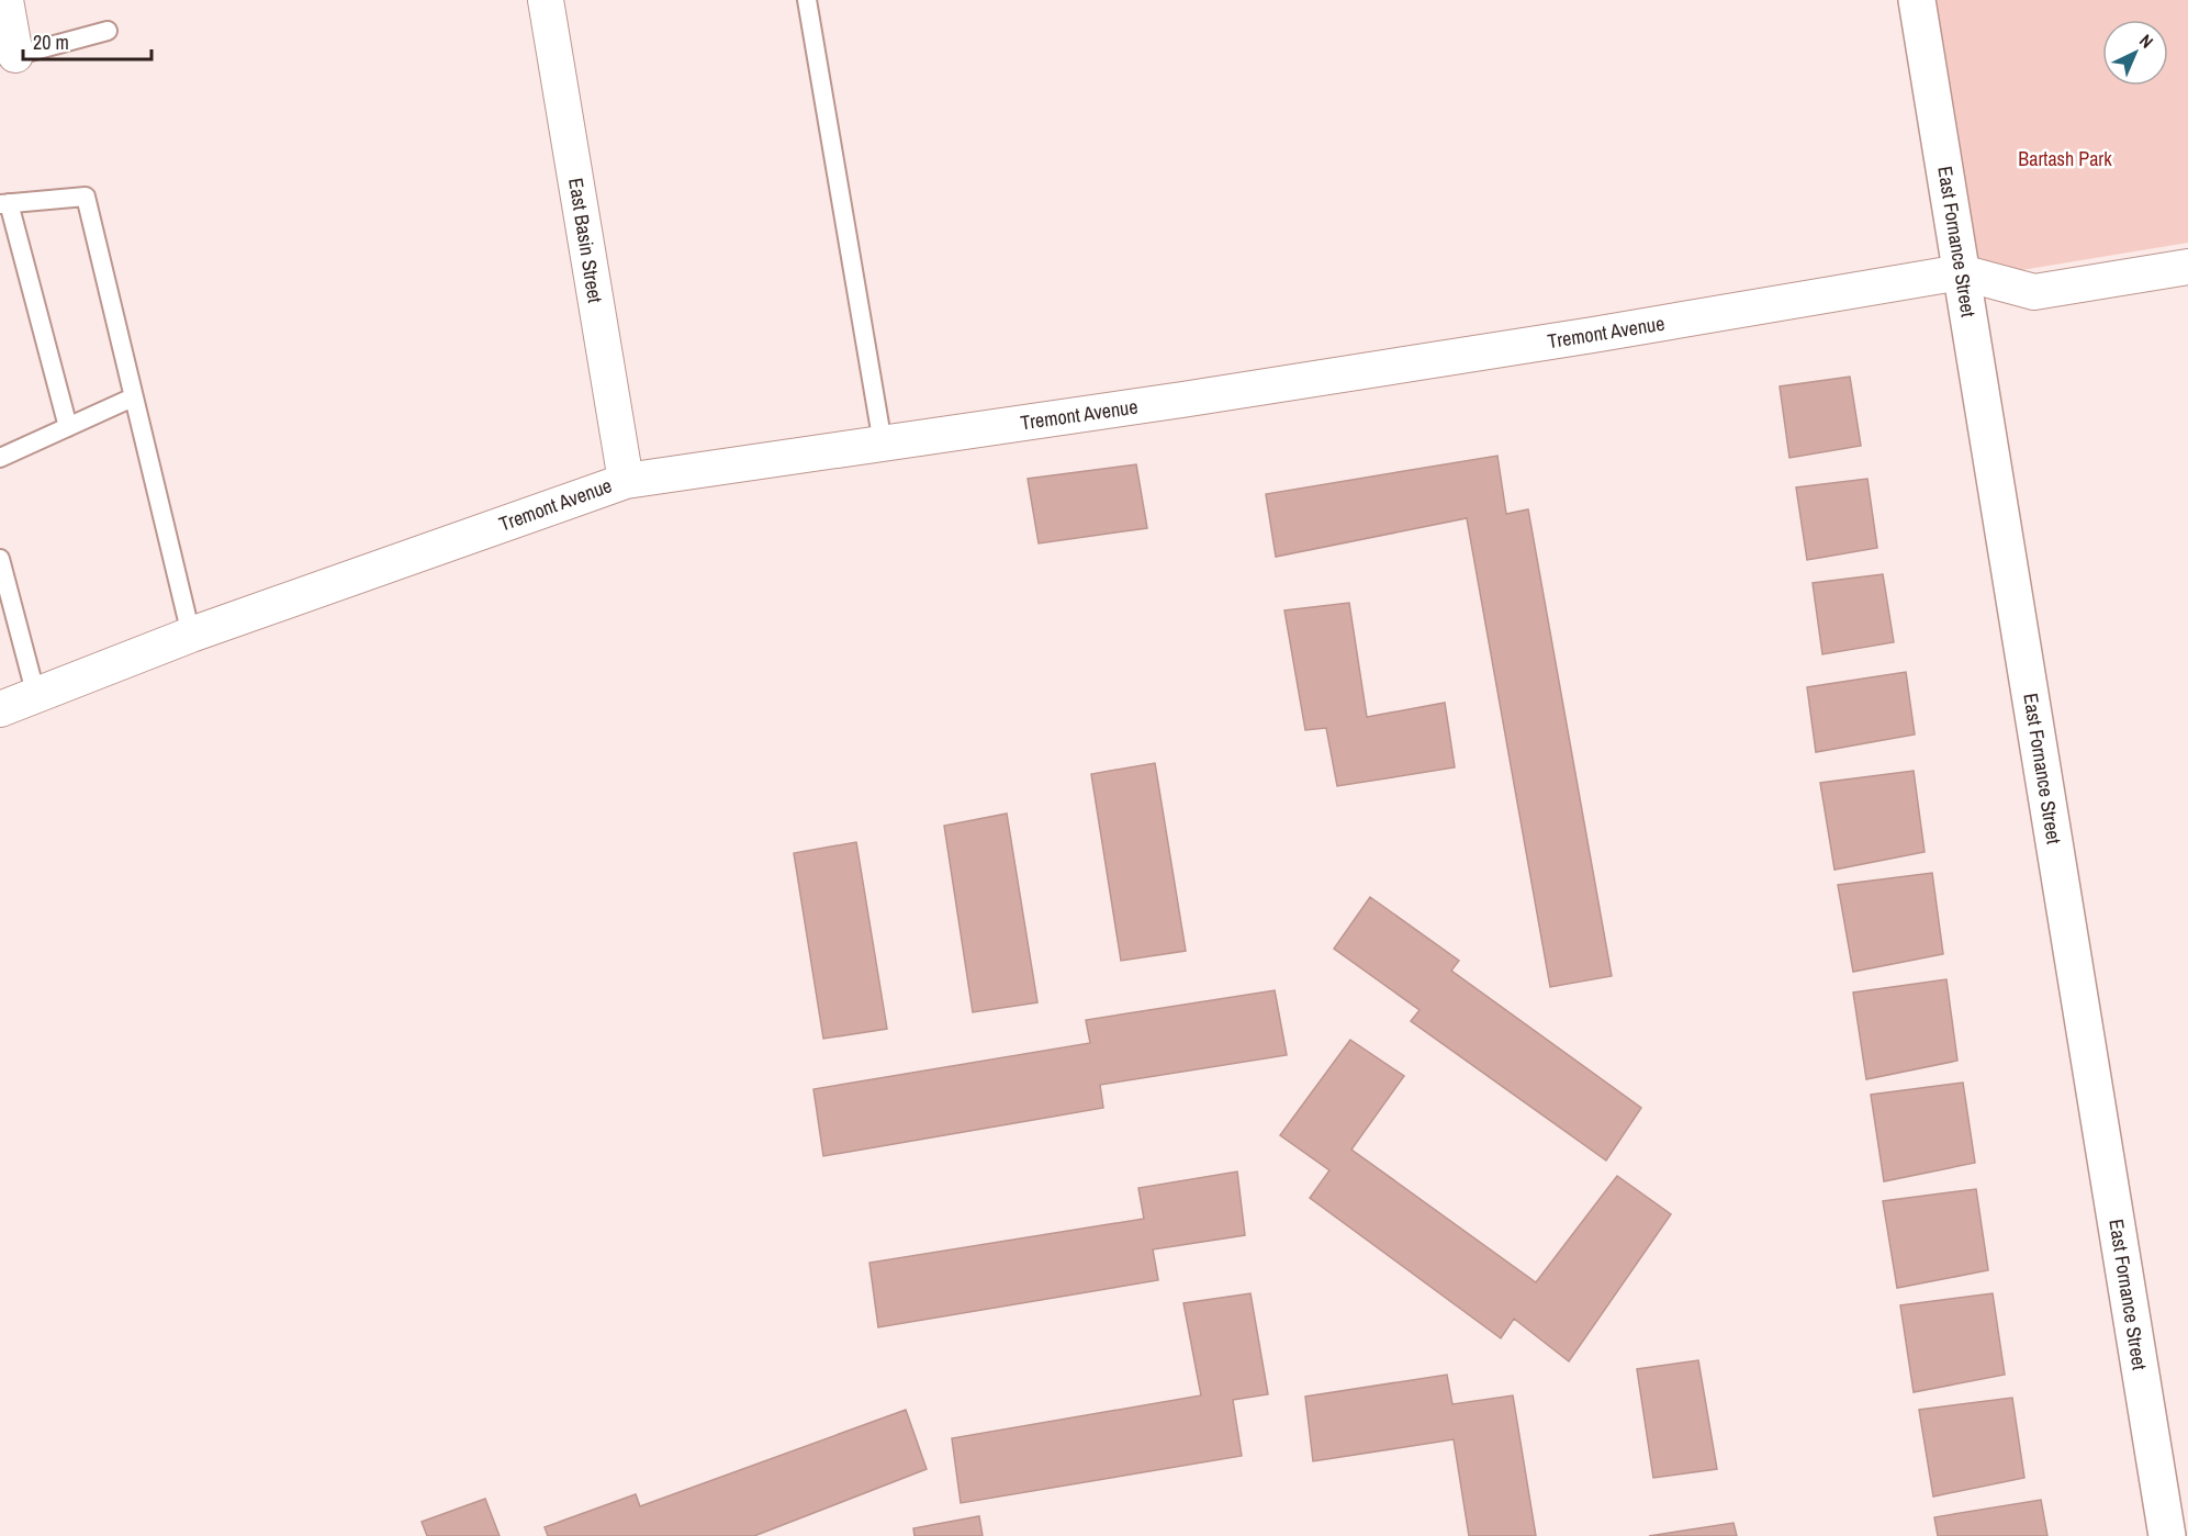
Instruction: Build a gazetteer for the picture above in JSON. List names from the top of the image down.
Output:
{
  "streets": {
    "street": ["East Basin Street", "East Fornance Street", "Tremont Avenue"]
  },
  "crossings": [
    ["East Basin Street", "Tremont Avenue"],
    ["East Fornance Street", "Tremont Avenue"]
  ],
  "parks": ["Bartash Park"],
  "scale_bar": "20 m",
  "north": "top right"
}
